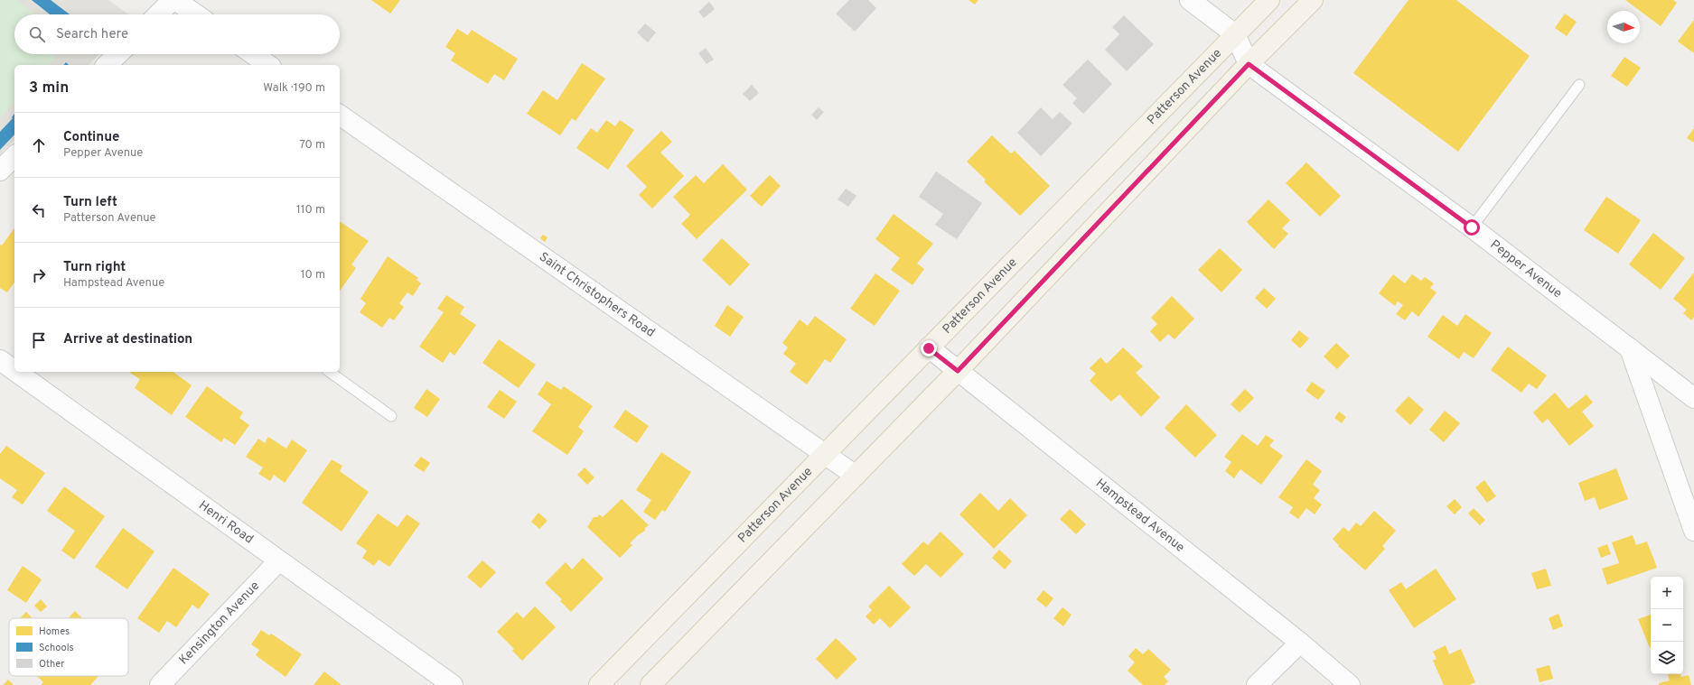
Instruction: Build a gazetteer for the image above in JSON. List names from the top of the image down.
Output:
{
  "streets": {
    "main road": ["Patterson Avenue"],
    "street": [
      "Pepper Avenue",
      "Saint Christophers Road",
      "Hampstead Avenue",
      "Henri Road",
      "Kensington Avenue"
    ]
  },
  "crossings": [
    ["Patterson Avenue", "Saint Christophers Road"],
    ["Patterson Avenue", "Hampstead Avenue"],
    ["Henri Road", "Kensington Avenue"]
  ],
  "legend": ["Homes", "Schools", "Other"],
  "north": "right",
  "page": {
    "search": "Search here",
    "heading": ["3 min", "Walk · 190 m"],
    "list": [
      ["Continue", "Pepper Avenue", "70 m"],
      ["Turn left", "Patterson Avenue", "110 m"],
      ["Turn right", "Hampstead Avenue", "10 m"],
      "Arrive at destination"
    ],
    "map_buttons": ["+", "−"]
  }
}
